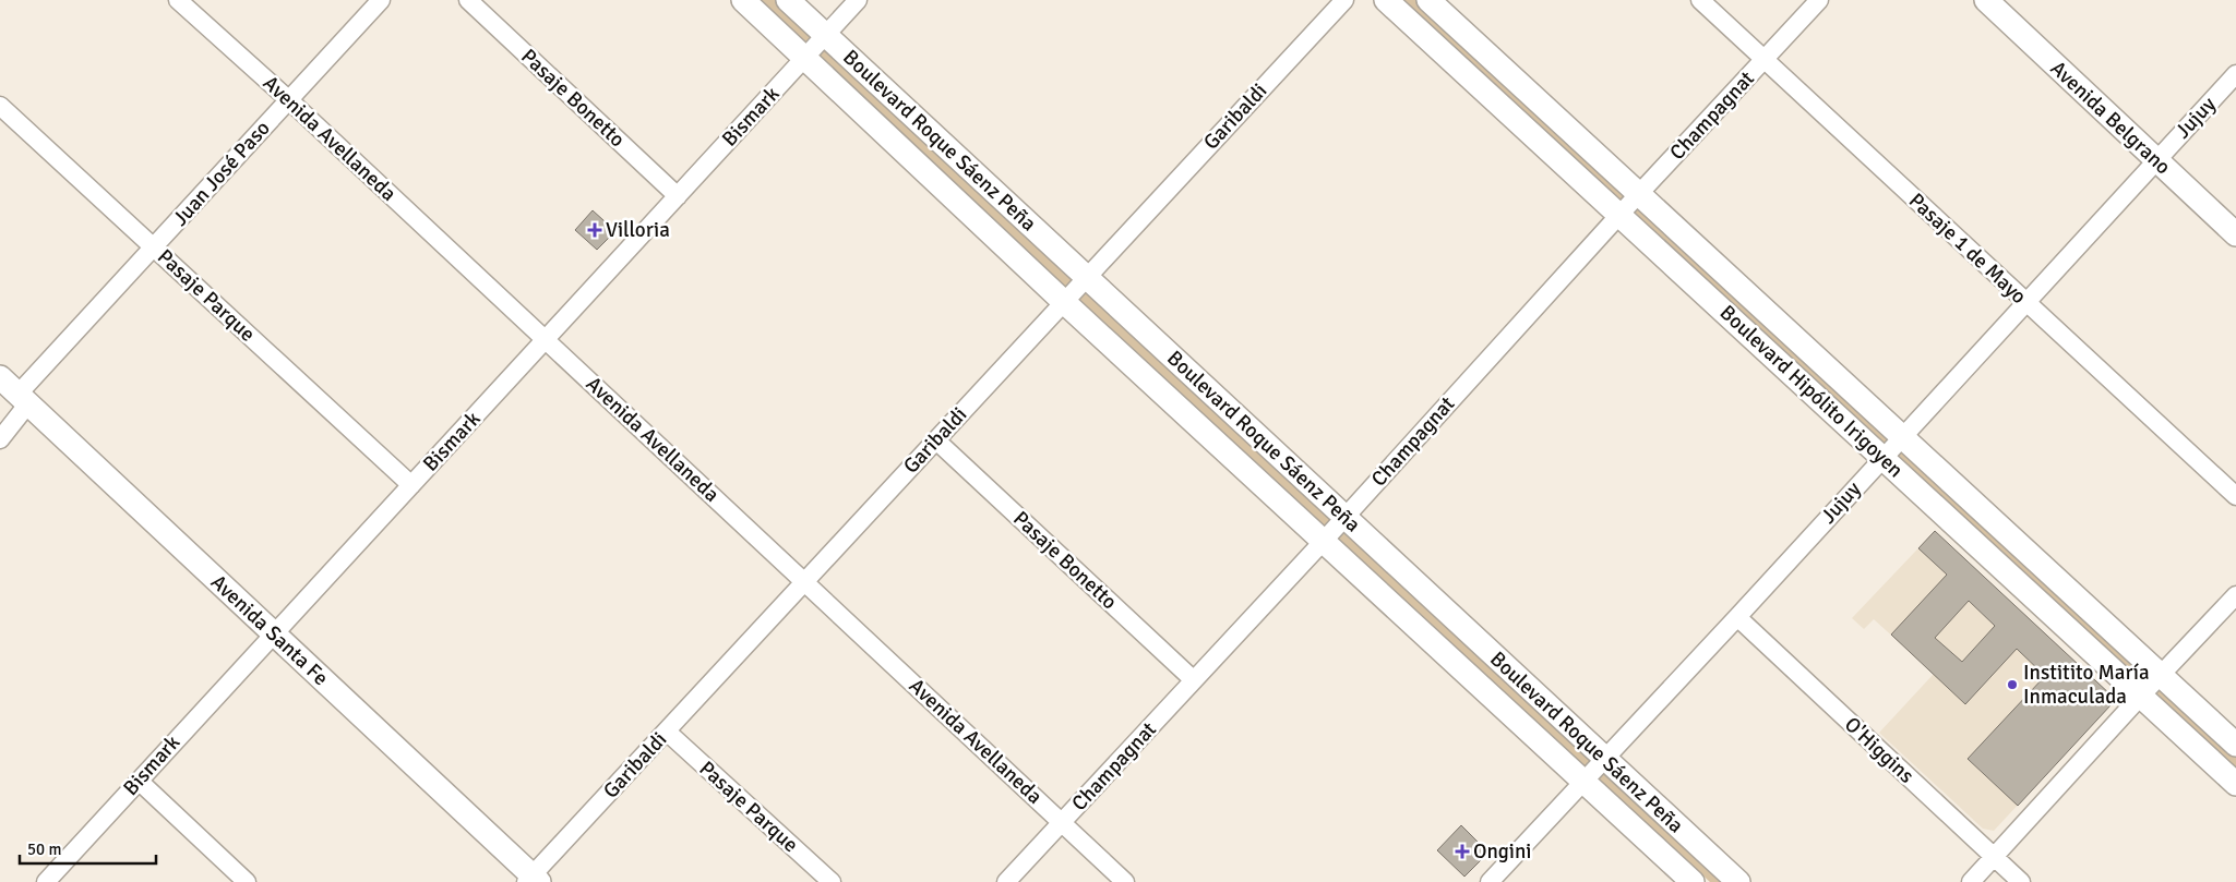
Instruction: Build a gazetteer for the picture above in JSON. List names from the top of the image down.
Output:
{
  "streets": {
    "street": [
      "Pasaje Bonetto",
      "Champagnat",
      "Bismark",
      "Garibaldi",
      "Avenida Belgrano",
      "Jujuy",
      "Avenida Avellaneda",
      "Boulevard Roque Sáenz Peña",
      "Juan José Paso",
      "Pasaje 1 de Mayo",
      "Pasaje Parque",
      "Boulevard Hipólito Irigoyen",
      "Avenida Santa Fe",
      "O'Higgins"
    ]
  },
  "crossings": [
    ["Pasaje Bonetto", "Champagnat"],
    ["Pasaje Bonetto", "Bismark"],
    ["Pasaje Bonetto", "Garibaldi"],
    ["Champagnat", "Avenida Avellaneda"],
    ["Champagnat", "Boulevard Roque Sáenz Peña"],
    ["Champagnat", "Pasaje 1 de Mayo"],
    ["Champagnat", "Boulevard Hipólito Irigoyen"],
    ["Bismark", "Avenida Avellaneda"],
    ["Bismark", "Boulevard Roque Sáenz Peña"],
    ["Bismark", "Pasaje Parque"],
    ["Bismark", "Avenida Santa Fe"],
    ["Garibaldi", "Avenida Avellaneda"],
    ["Garibaldi", "Boulevard Roque Sáenz Peña"],
    ["Garibaldi", "Pasaje Parque"],
    ["Garibaldi", "Avenida Santa Fe"],
    ["Avenida Belgrano", "Jujuy"],
    ["Jujuy", "Boulevard Roque Sáenz Peña"],
    ["Jujuy", "Pasaje 1 de Mayo"],
    ["Jujuy", "Boulevard Hipólito Irigoyen"],
    ["Jujuy", "O'Higgins"],
    ["Avenida Avellaneda", "Juan José Paso"],
    ["Juan José Paso", "Pasaje Parque"],
    ["Juan José Paso", "Avenida Santa Fe"]
  ],
  "places": {
    "health": ["Villoria", "Ongini"],
    "other": ["Institito María Inmaculada"]
  },
  "scale_bar": "50 m"
}
